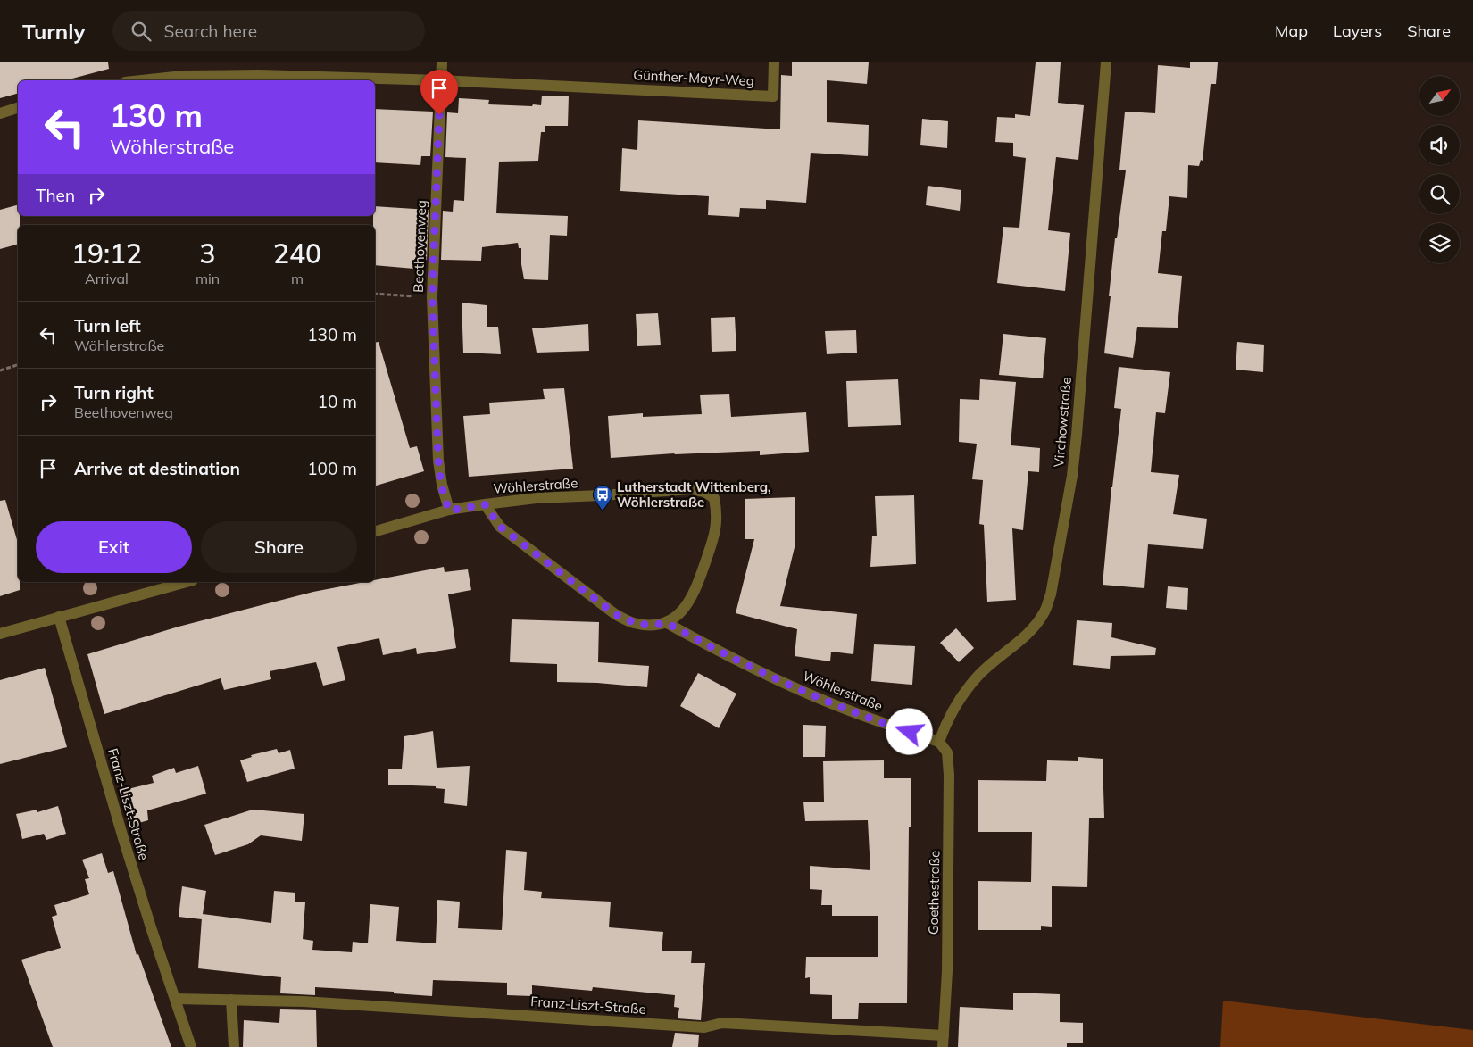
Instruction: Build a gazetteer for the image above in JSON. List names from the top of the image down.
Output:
{
  "streets": {
    "street": [
      "Günther-Mayr-Weg",
      "Beethovenweg",
      "Virchowstraße",
      "Wöhlerstraße",
      "Franz-Liszt-Straße",
      "Goethestraße"
    ]
  },
  "crossings": [
    ["Günther-Mayr-Weg", "Beethovenweg"],
    ["Beethovenweg", "Wöhlerstraße"],
    ["Virchowstraße", "Wöhlerstraße"],
    ["Virchowstraße", "Goethestraße"],
    ["Wöhlerstraße", "Goethestraße"],
    ["Franz-Liszt-Straße", "Goethestraße"]
  ],
  "places": {
    "bus stop": ["Lutherstadt Wittenberg, Wöhlerstraße"]
  },
  "north": "top right",
  "page": {
    "header": "Turnly",
    "search": "Search here",
    "nav": ["Map", "Layers", "Share"],
    "turn": ["130 m", "Wöhlerstraße"],
    "then": "Then",
    "eta": [
      "19:12",
      "Arrival",
      "3",
      "min",
      "240",
      "m"
    ],
    "list": [
      {
        "name": "Turn left",
        "note": "Wöhlerstraße",
        "value": "130 m"
      },
      {
        "name": "Turn right",
        "note": "Beethovenweg",
        "value": "10 m"
      },
      {
        "name": "Arrive at destination",
        "value": "100 m"
      }
    ],
    "buttons": ["Exit", "Share"]
  }
}
